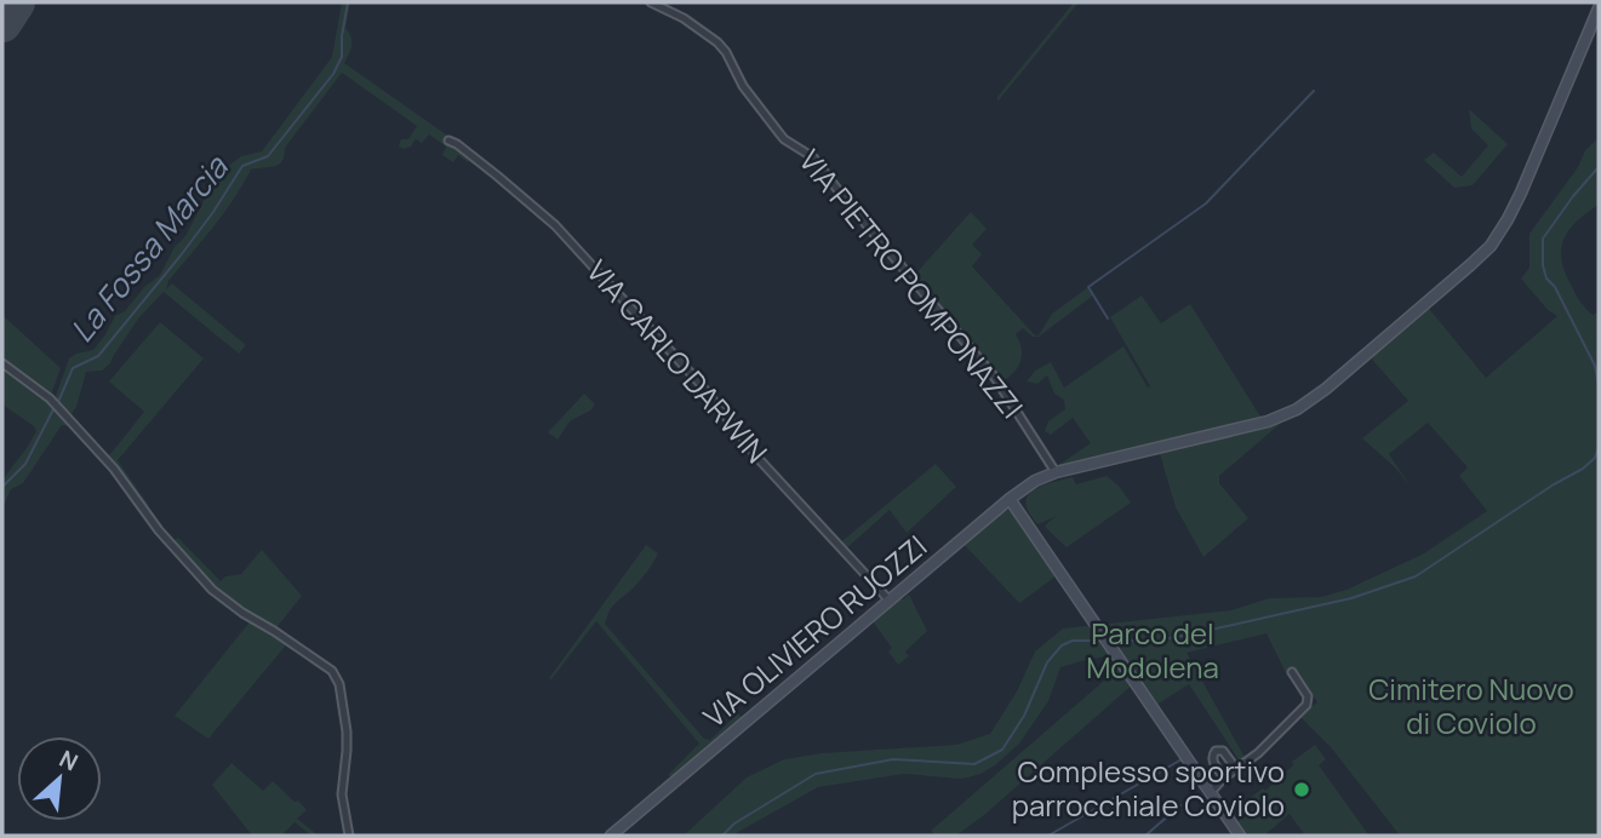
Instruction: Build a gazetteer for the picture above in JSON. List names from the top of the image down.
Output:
{
  "streets": {
    "street": ["VIA PIETRO POMPONAZZI", "VIA CARLO DARWIN", "VIA OLIVIERO RUOZZI"]
  },
  "crossings": [
    ["VIA PIETRO POMPONAZZI", "VIA OLIVIERO RUOZZI"],
    ["VIA CARLO DARWIN", "VIA OLIVIERO RUOZZI"]
  ],
  "water": ["La Fossa Marcia"],
  "parks": ["Parco del Modolena", "Cimitero Nuovo di Coviolo"],
  "places": ["Complesso sportivo parrocchiale Coviolo"],
  "north": "top right"
}
